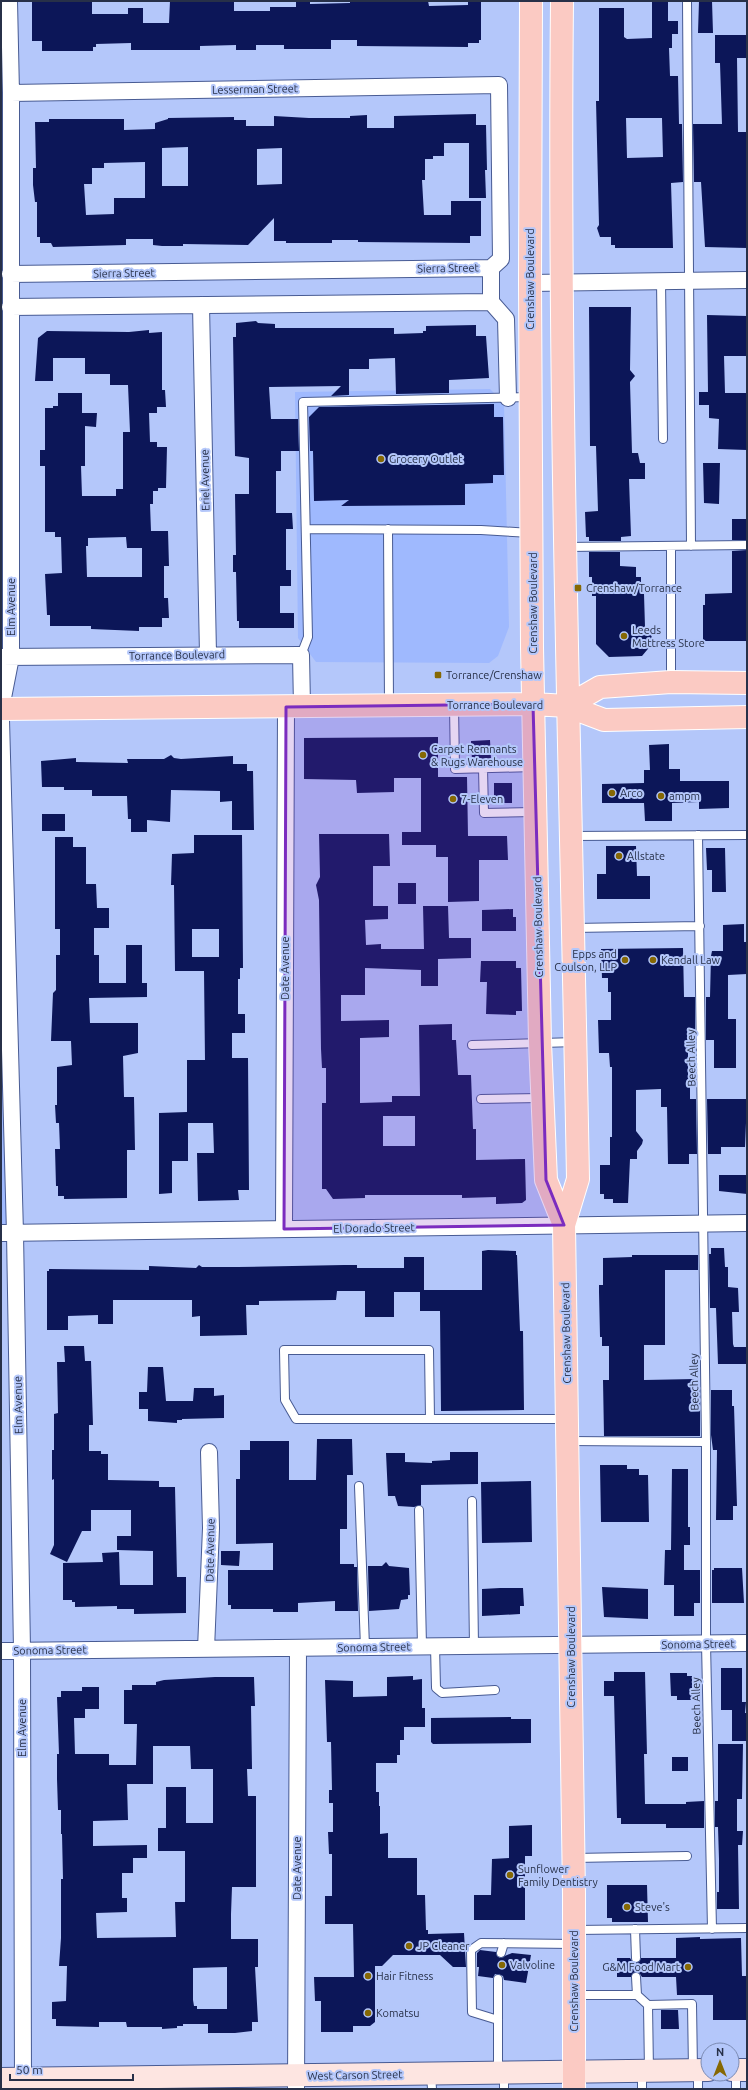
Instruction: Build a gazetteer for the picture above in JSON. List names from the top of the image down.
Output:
{
  "streets": {
    "main road": ["Crenshaw Boulevard", "Torrance Boulevard", "West Carson Street"],
    "street": [
      "Lesserman Street",
      "Sierra Street",
      "Eriel Avenue",
      "Elm Avenue",
      "Date Avenue",
      "El Dorado Street",
      "Sonoma Street"
    ],
    "lane": ["Beech Alley"]
  },
  "crossings": [
    ["Lesserman Street", "Sierra Street"],
    ["Lesserman Street", "Elm Avenue"],
    ["Sierra Street", "Elm Avenue"],
    ["Crenshaw Boulevard", "Torrance Boulevard"],
    ["Crenshaw Boulevard", "El Dorado Street"],
    ["Crenshaw Boulevard", "Sonoma Street"],
    ["Crenshaw Boulevard", "West Carson Street"],
    ["Eriel Avenue", "Torrance Boulevard"],
    ["Elm Avenue", "Torrance Boulevard"],
    ["Elm Avenue", "El Dorado Street"],
    ["Elm Avenue", "Sonoma Street"],
    ["Elm Avenue", "West Carson Street"],
    ["Torrance Boulevard", "Date Avenue"],
    ["Date Avenue", "El Dorado Street"],
    ["Date Avenue", "Sonoma Street"],
    ["Date Avenue", "West Carson Street"],
    ["Beech Alley", "El Dorado Street"],
    ["Beech Alley", "Sonoma Street"]
  ],
  "places": {
    "other": [
      "Grocery Outlet",
      "Leeds Mattress Store",
      "Carpet Remnants & Rugs Warehouse",
      "Arco",
      "ampm",
      "7-Eleven",
      "Allstate",
      "Epps and Coulson, LLP",
      "Kendall Law",
      "Sunflower Family Dentistry",
      "Steve's",
      "JP Cleaner",
      "Valvoline",
      "G&M Food Mart",
      "Hair Fitness",
      "Komatsu"
    ],
    "transit": ["Crenshaw/Torrance", "Torrance/Crenshaw"]
  },
  "scale_bar": "50 m",
  "north": "top"
}
